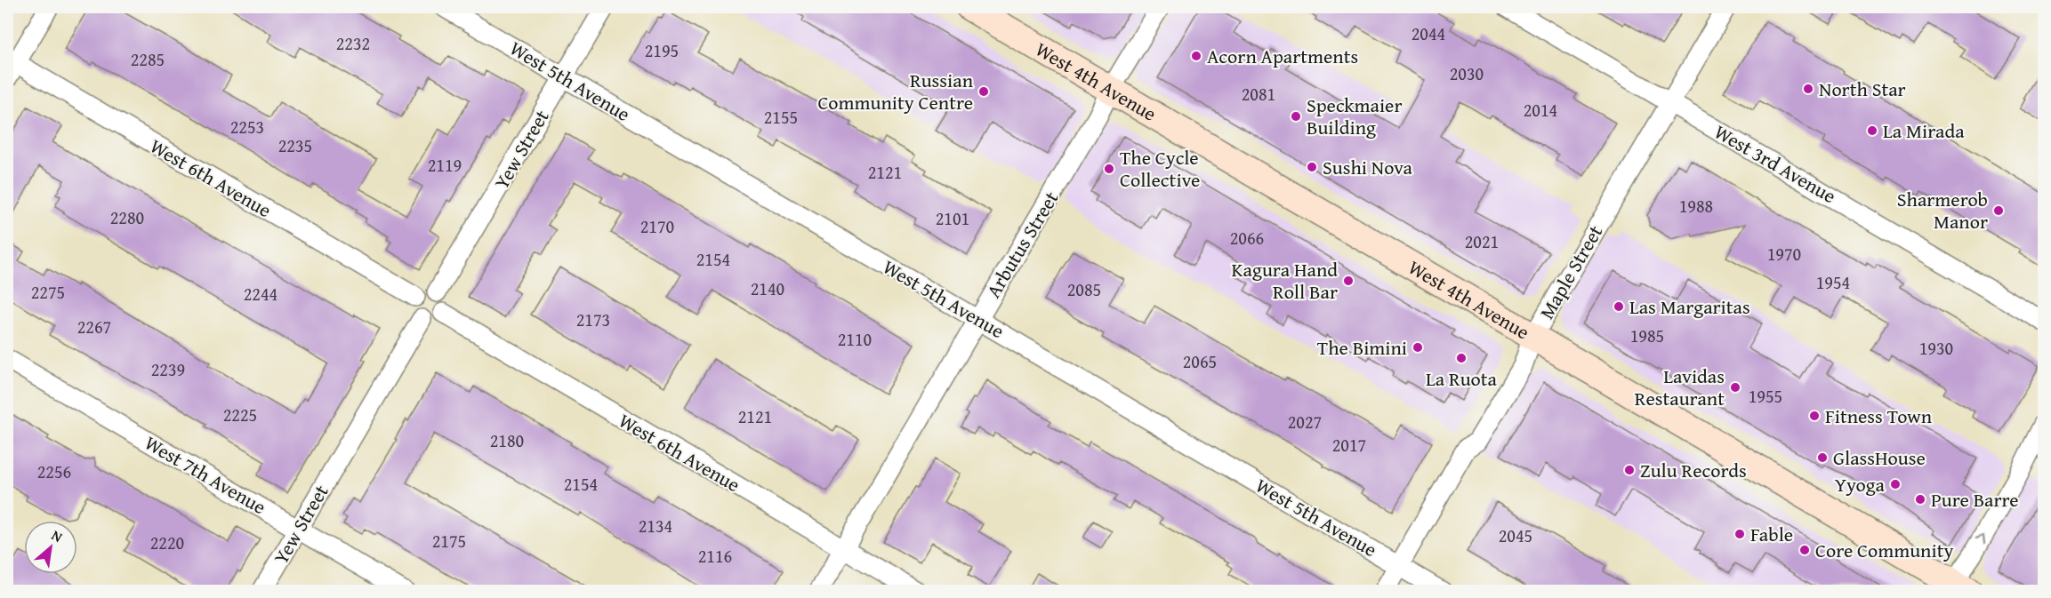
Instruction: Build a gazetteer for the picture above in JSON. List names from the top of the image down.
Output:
{
  "streets": {
    "main road": ["West 4th Avenue"],
    "street": [
      "West 5th Avenue",
      "Yew Street",
      "West 3rd Avenue",
      "West 6th Avenue",
      "Arbutus Street",
      "Maple Street",
      "West 7th Avenue"
    ]
  },
  "crossings": [
    ["West 5th Avenue", "Yew Street"],
    ["West 5th Avenue", "Arbutus Street"],
    ["West 5th Avenue", "Maple Street"],
    ["West 4th Avenue", "Arbutus Street"],
    ["West 4th Avenue", "Maple Street"],
    ["Yew Street", "West 6th Avenue"],
    ["Yew Street", "West 7th Avenue"],
    ["West 3rd Avenue", "Maple Street"],
    ["West 6th Avenue", "Arbutus Street"]
  ],
  "places": [
    "Acorn Apartments",
    "North Star",
    "Russian Community Centre",
    "Speckmaier Building",
    "La Mirada",
    "Sushi Nova",
    "The Cycle Collective",
    "Sharmerob Manor",
    "Kagura Hand Roll Bar",
    "Las Margaritas",
    "The Bimini",
    "La Ruota",
    "Lavidas Restaurant",
    "Fitness Town",
    "GlassHouse",
    "Zulu Records",
    "Yyoga",
    "Pure Barre",
    "Fable",
    "Core Community"
  ],
  "house_numbers": [
    "2044",
    "2232",
    "2195",
    "2285",
    "2030",
    "2081",
    "2014",
    "2155",
    "2253",
    "2235",
    "2119",
    "2121",
    "1988",
    "2280",
    "2101",
    "2170",
    "2066",
    "2021",
    "1970",
    "2154",
    "1954",
    "2140",
    "2085",
    "2275",
    "2244",
    "2173",
    "2267",
    "1985",
    "2110",
    "1930",
    "2065",
    "2239",
    "1955",
    "2225",
    "2121",
    "2027",
    "2180",
    "2017",
    "2256",
    "2154",
    "2134",
    "2045",
    "2175",
    "2220",
    "2116"
  ],
  "north": "top right"
}
